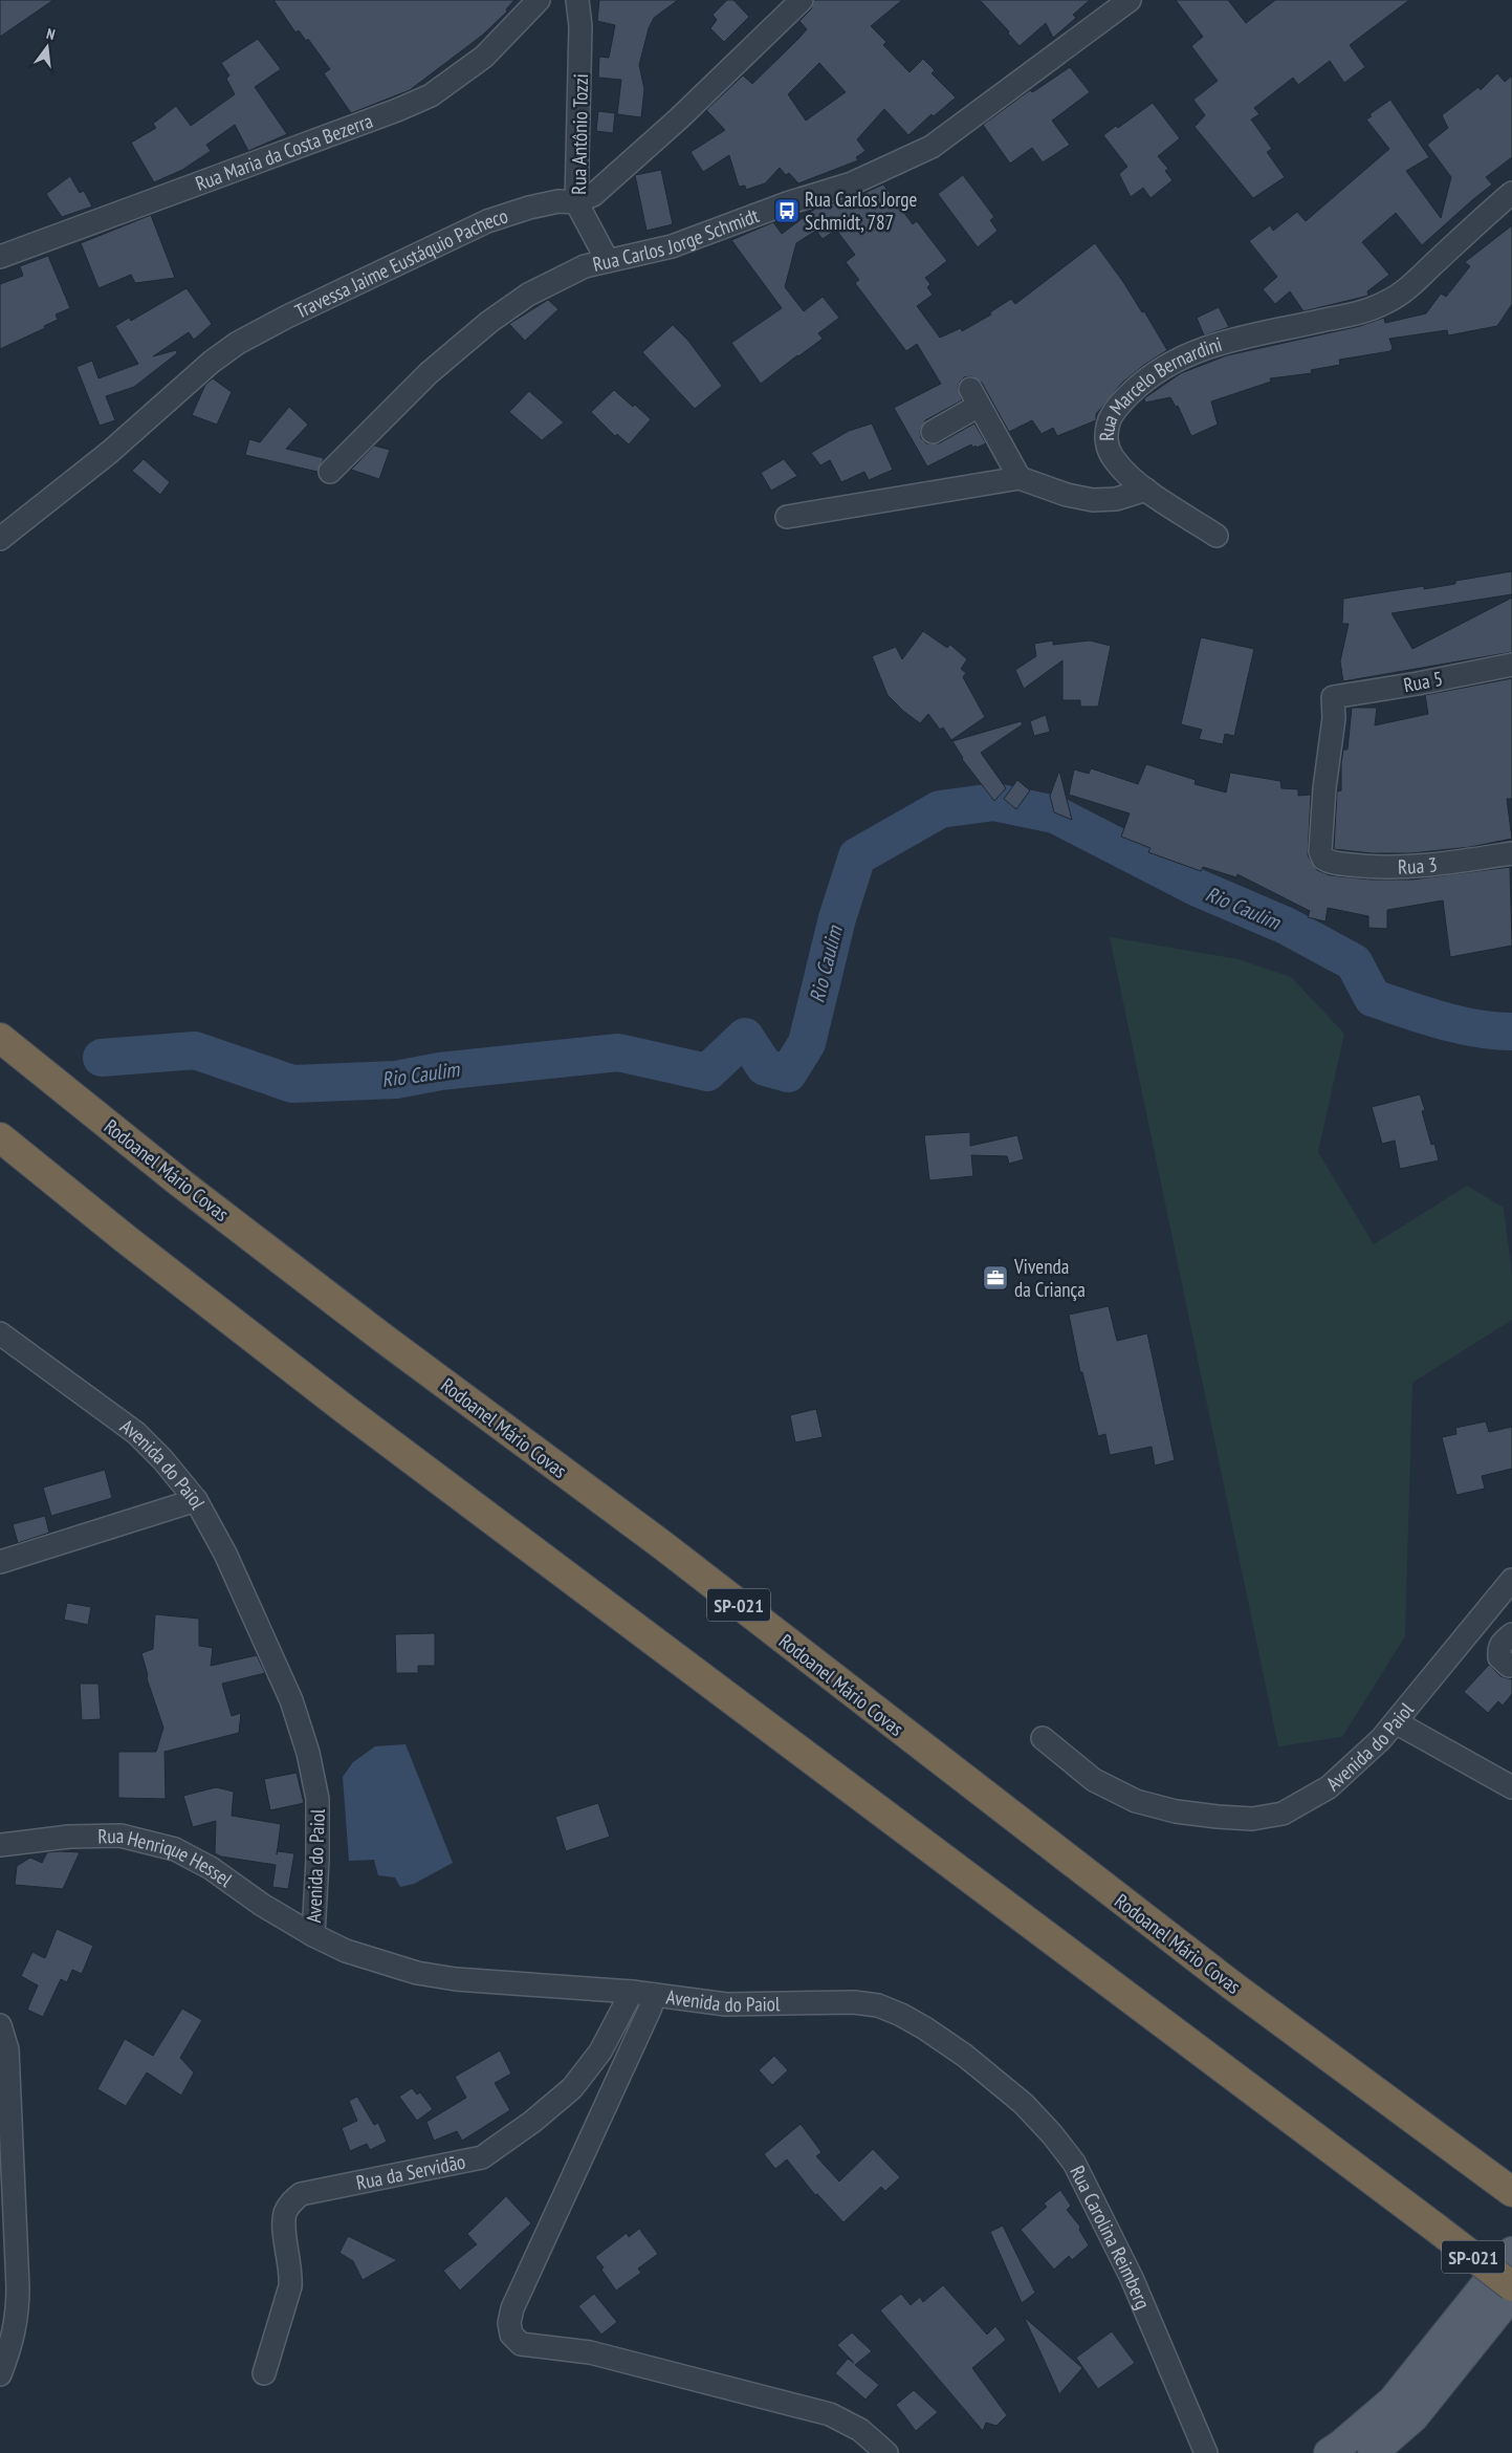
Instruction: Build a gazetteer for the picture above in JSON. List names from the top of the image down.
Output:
{
  "streets": {
    "highway": ["Rodoanel Mário Covas", "SP-021"],
    "street": [
      "Rua Antônio Tozzi",
      "Rua Maria da Costa Bezerra",
      "Rua Carlos Jorge Schmidt",
      "Travessa Jaime Eustáquio Pacheco",
      "Rua Marcelo Bernardini",
      "Rua 5",
      "Rua 3",
      "Avenida do Paiol",
      "Rua Henrique Hessel",
      "Rua da Servidão",
      "Rua Carolina Reimberg"
    ]
  },
  "crossings": [
    ["Rua Antônio Tozzi", "Rua Carlos Jorge Schmidt"],
    ["Rua Antônio Tozzi", "Travessa Jaime Eustáquio Pacheco"],
    ["Rua 5", "Rua 3"],
    ["Avenida do Paiol", "Rua Henrique Hessel"],
    ["Avenida do Paiol", "Rua da Servidão"],
    ["Avenida do Paiol", "Rua Carolina Reimberg"]
  ],
  "water": ["Rio Caulim"],
  "places": {
    "bus stop": ["Rua Carlos Jorge Schmidt, 787"],
    "office": ["Vivenda da Criança"]
  },
  "north": "top"
}
